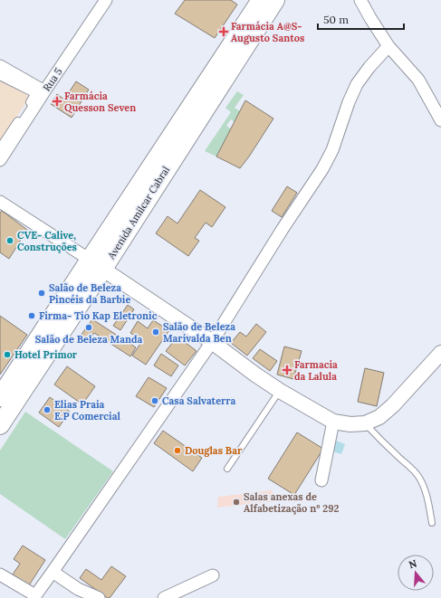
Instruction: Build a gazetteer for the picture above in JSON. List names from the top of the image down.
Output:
{
  "streets": {
    "main road": ["Avenida Amílcar Cabral"],
    "street": ["Rua 5"]
  },
  "places": {
    "health": ["Farmácia A@S- Augusto Santos", "Farmácia Quesson Seven", "Farmacia da Lalula"],
    "other": [
      "CVE- Calive, Construções",
      "Salão de Beleza Pincéis da Barbie",
      "Firma- Tio Kap Eletronic",
      "Salão de Beleza Manda",
      "Salão de Beleza Marivalda Ben",
      "Hotel Primor",
      "Casa Salvaterra",
      "Elias Praia E.P Comercial",
      "Douglas Bar",
      "Salas anexas de Alfabetização nº 292"
    ]
  },
  "scale_bar": "50 m",
  "north": "top"
}
